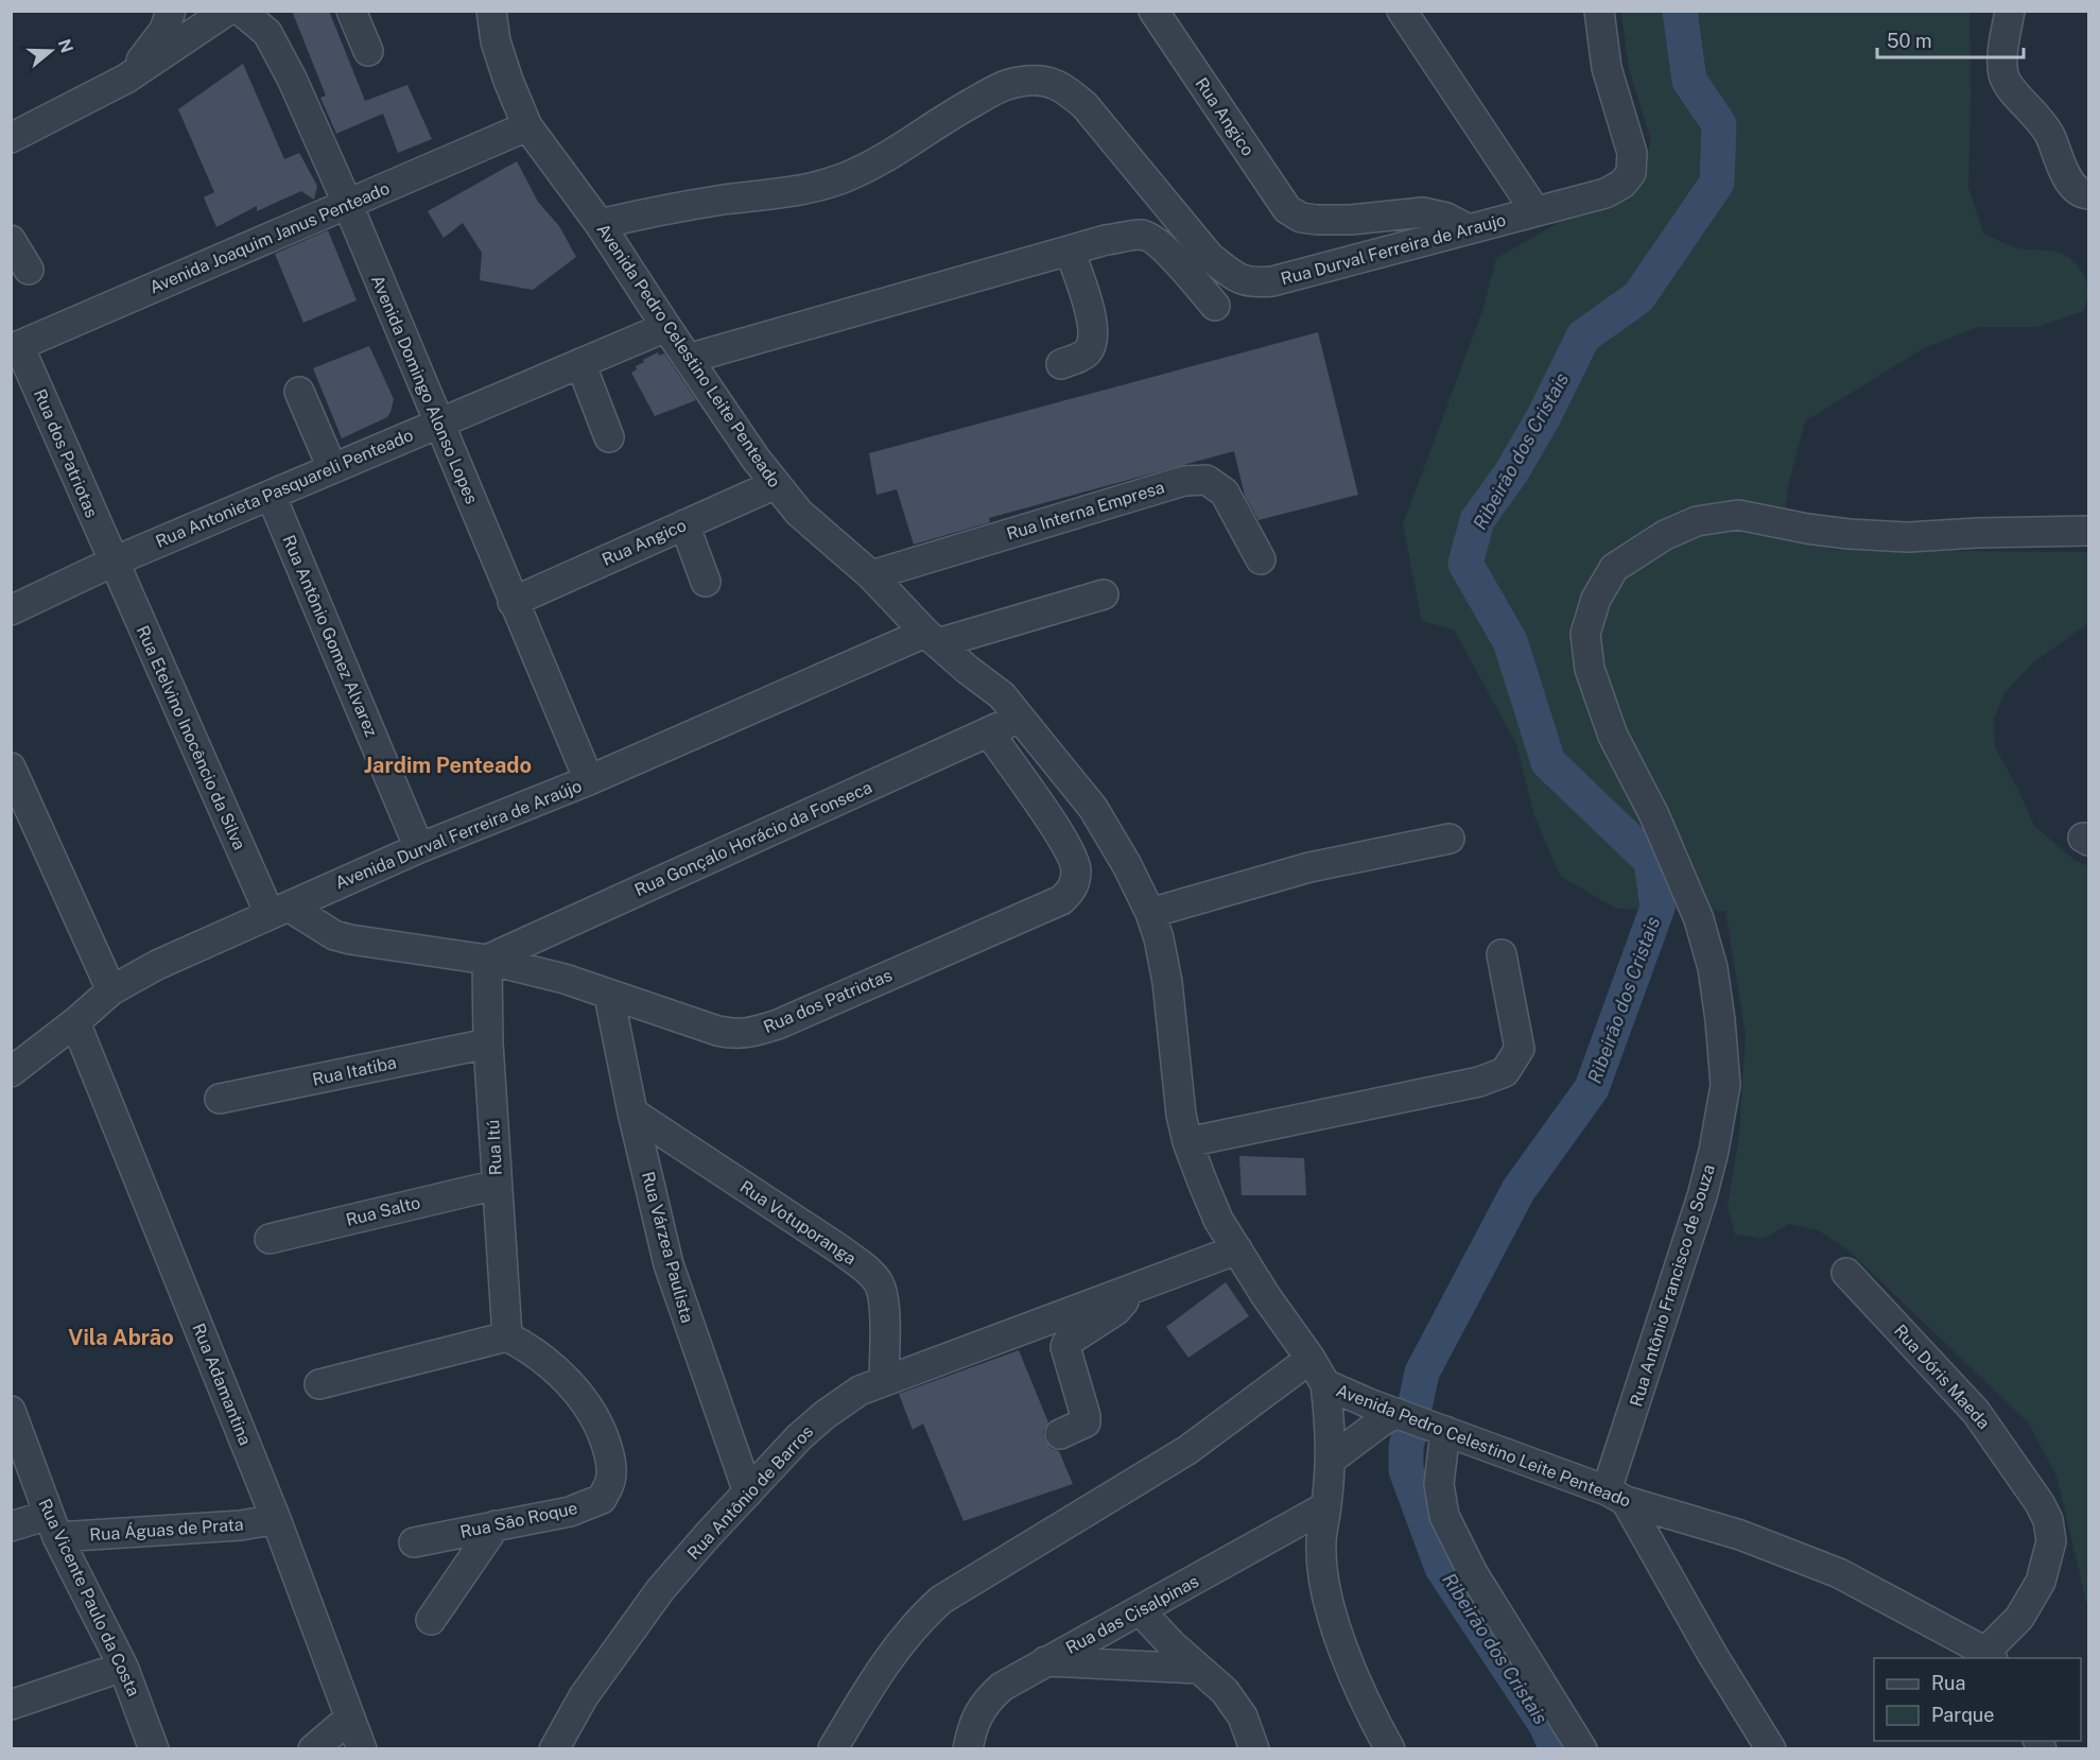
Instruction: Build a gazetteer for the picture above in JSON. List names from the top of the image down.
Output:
{
  "streets": {
    "street": [
      "Rua Angico",
      "Avenida Joaquim Janus Penteado",
      "Rua Durval Ferreira de Araujo",
      "Avenida Pedro Celestino Leite Penteado",
      "Avenida Domingo Alonso Lopes",
      "Rua dos Patriotas",
      "Rua Antonieta Pasquareli Penteado",
      "Rua Interna Empresa",
      "Rua Antônio Gomez Alvarez",
      "Rua Etelvino Inocêncio da Silva",
      "Avenida Durval Ferreira de Araújo",
      "Rua Gonçalo Horácio da Fonseca",
      "Rua Itatiba",
      "Rua Itú",
      "Rua Salto",
      "Rua Votuporanga",
      "Rua Várzea Paulista",
      "Rua Antônio Francisco de Souza",
      "Rua Dóris Maeda",
      "Rua Adamantina",
      "Rua Antônio de Barros",
      "Rua São Roque",
      "Rua Águas de Prata",
      "Rua Vicente Paulo da Costa",
      "Rua das Cisalpinas"
    ]
  },
  "crossings": [
    ["Rua Angico", "Rua Durval Ferreira de Araujo"],
    ["Rua Angico", "Avenida Pedro Celestino Leite Penteado"],
    ["Rua Angico", "Avenida Domingo Alonso Lopes"],
    ["Avenida Joaquim Janus Penteado", "Avenida Pedro Celestino Leite Penteado"],
    ["Avenida Joaquim Janus Penteado", "Avenida Domingo Alonso Lopes"],
    ["Avenida Joaquim Janus Penteado", "Rua dos Patriotas"],
    ["Rua Durval Ferreira de Araujo", "Avenida Pedro Celestino Leite Penteado"],
    ["Avenida Pedro Celestino Leite Penteado", "Rua Antonieta Pasquareli Penteado"],
    ["Avenida Pedro Celestino Leite Penteado", "Rua Interna Empresa"],
    ["Avenida Pedro Celestino Leite Penteado", "Avenida Durval Ferreira de Araújo"],
    ["Avenida Pedro Celestino Leite Penteado", "Rua Gonçalo Horácio da Fonseca"],
    ["Avenida Pedro Celestino Leite Penteado", "Rua Antônio Francisco de Souza"],
    ["Avenida Pedro Celestino Leite Penteado", "Rua Dóris Maeda"],
    ["Avenida Pedro Celestino Leite Penteado", "Rua Antônio de Barros"],
    ["Avenida Domingo Alonso Lopes", "Rua Antonieta Pasquareli Penteado"],
    ["Avenida Domingo Alonso Lopes", "Avenida Durval Ferreira de Araújo"],
    ["Rua dos Patriotas", "Rua Antonieta Pasquareli Penteado"],
    ["Rua dos Patriotas", "Rua Etelvino Inocêncio da Silva"],
    ["Rua dos Patriotas", "Avenida Durval Ferreira de Araújo"],
    ["Rua dos Patriotas", "Rua Gonçalo Horácio da Fonseca"],
    ["Rua dos Patriotas", "Rua Itú"],
    ["Rua dos Patriotas", "Rua Várzea Paulista"],
    ["Rua Antonieta Pasquareli Penteado", "Rua Antônio Gomez Alvarez"],
    ["Rua Antonieta Pasquareli Penteado", "Rua Etelvino Inocêncio da Silva"],
    ["Rua Antônio Gomez Alvarez", "Avenida Durval Ferreira de Araújo"],
    ["Rua Etelvino Inocêncio da Silva", "Avenida Durval Ferreira de Araújo"],
    ["Avenida Durval Ferreira de Araújo", "Rua Adamantina"],
    ["Rua Gonçalo Horácio da Fonseca", "Rua Itú"],
    ["Rua Itatiba", "Rua Itú"],
    ["Rua Itú", "Rua Salto"],
    ["Rua Itú", "Rua São Roque"],
    ["Rua Votuporanga", "Rua Várzea Paulista"],
    ["Rua Votuporanga", "Rua Antônio de Barros"],
    ["Rua Várzea Paulista", "Rua Antônio de Barros"],
    ["Rua Adamantina", "Rua Águas de Prata"],
    ["Rua Águas de Prata", "Rua Vicente Paulo da Costa"]
  ],
  "districts": ["Jardim Penteado", "Vila Abrão"],
  "water": ["Ribeirão dos Cristais"],
  "legend": ["Rua", "Parque"],
  "scale_bar": "50 m",
  "north": "right"
}
